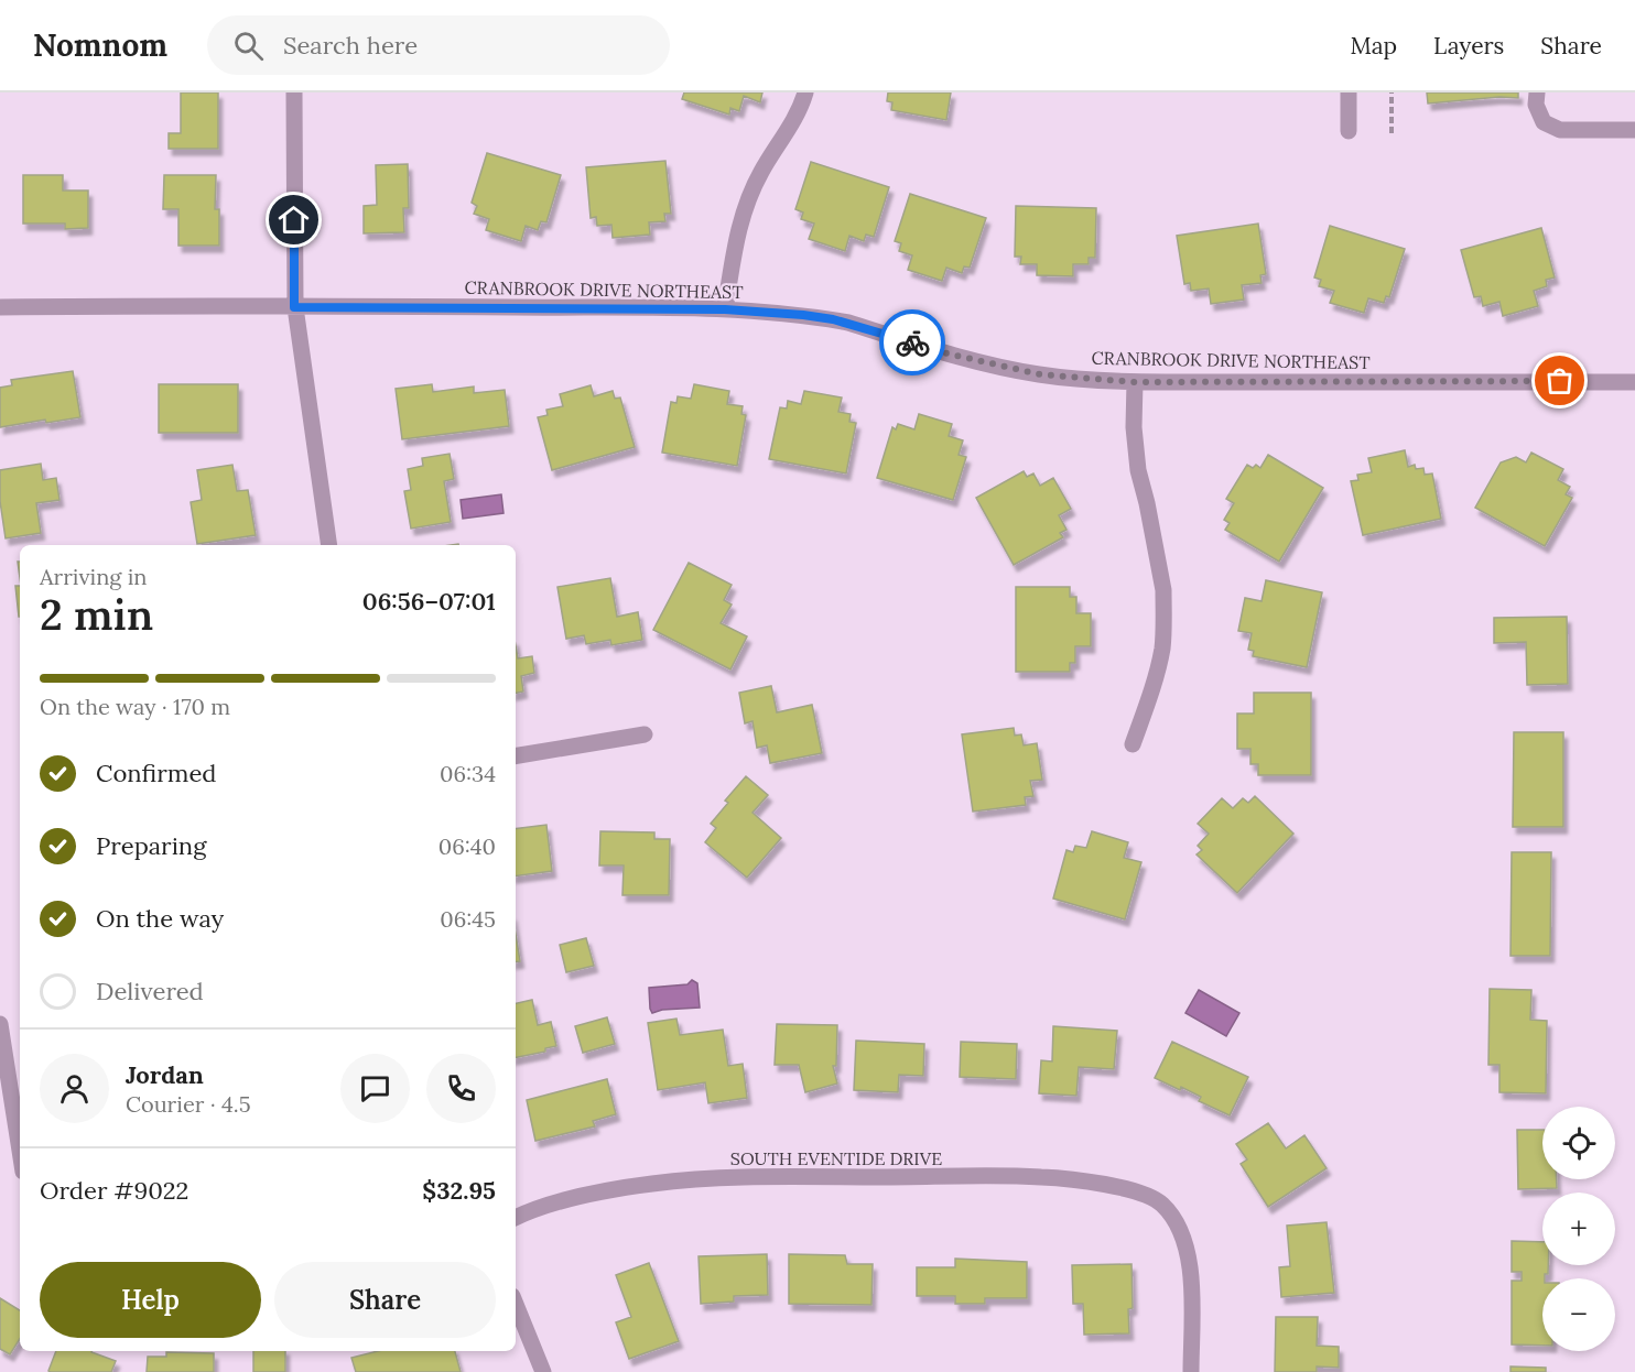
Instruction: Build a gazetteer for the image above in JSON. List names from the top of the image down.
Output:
{
  "streets": {
    "street": ["CRANBROOK DRIVE NORTHEAST", "SOUTH EVENTIDE DRIVE"]
  },
  "page": {
    "header": "Nomnom",
    "search": "Search here",
    "nav": ["Map", "Layers", "Share"],
    "heading": ["2 min", "Arriving in", "06:56–07:01"],
    "panel": [
      "Jordan",
      "Courier · 4.5",
      "Order #9022",
      "$32.95"
    ],
    "bar": "On the way · 170 m",
    "list": [
      ["Confirmed", "06:34"],
      ["Preparing", "06:40"],
      ["On the way", "06:45"],
      "Delivered"
    ],
    "map_buttons": ["+", "−"],
    "buttons": ["Help", "Share"]
  }
}
